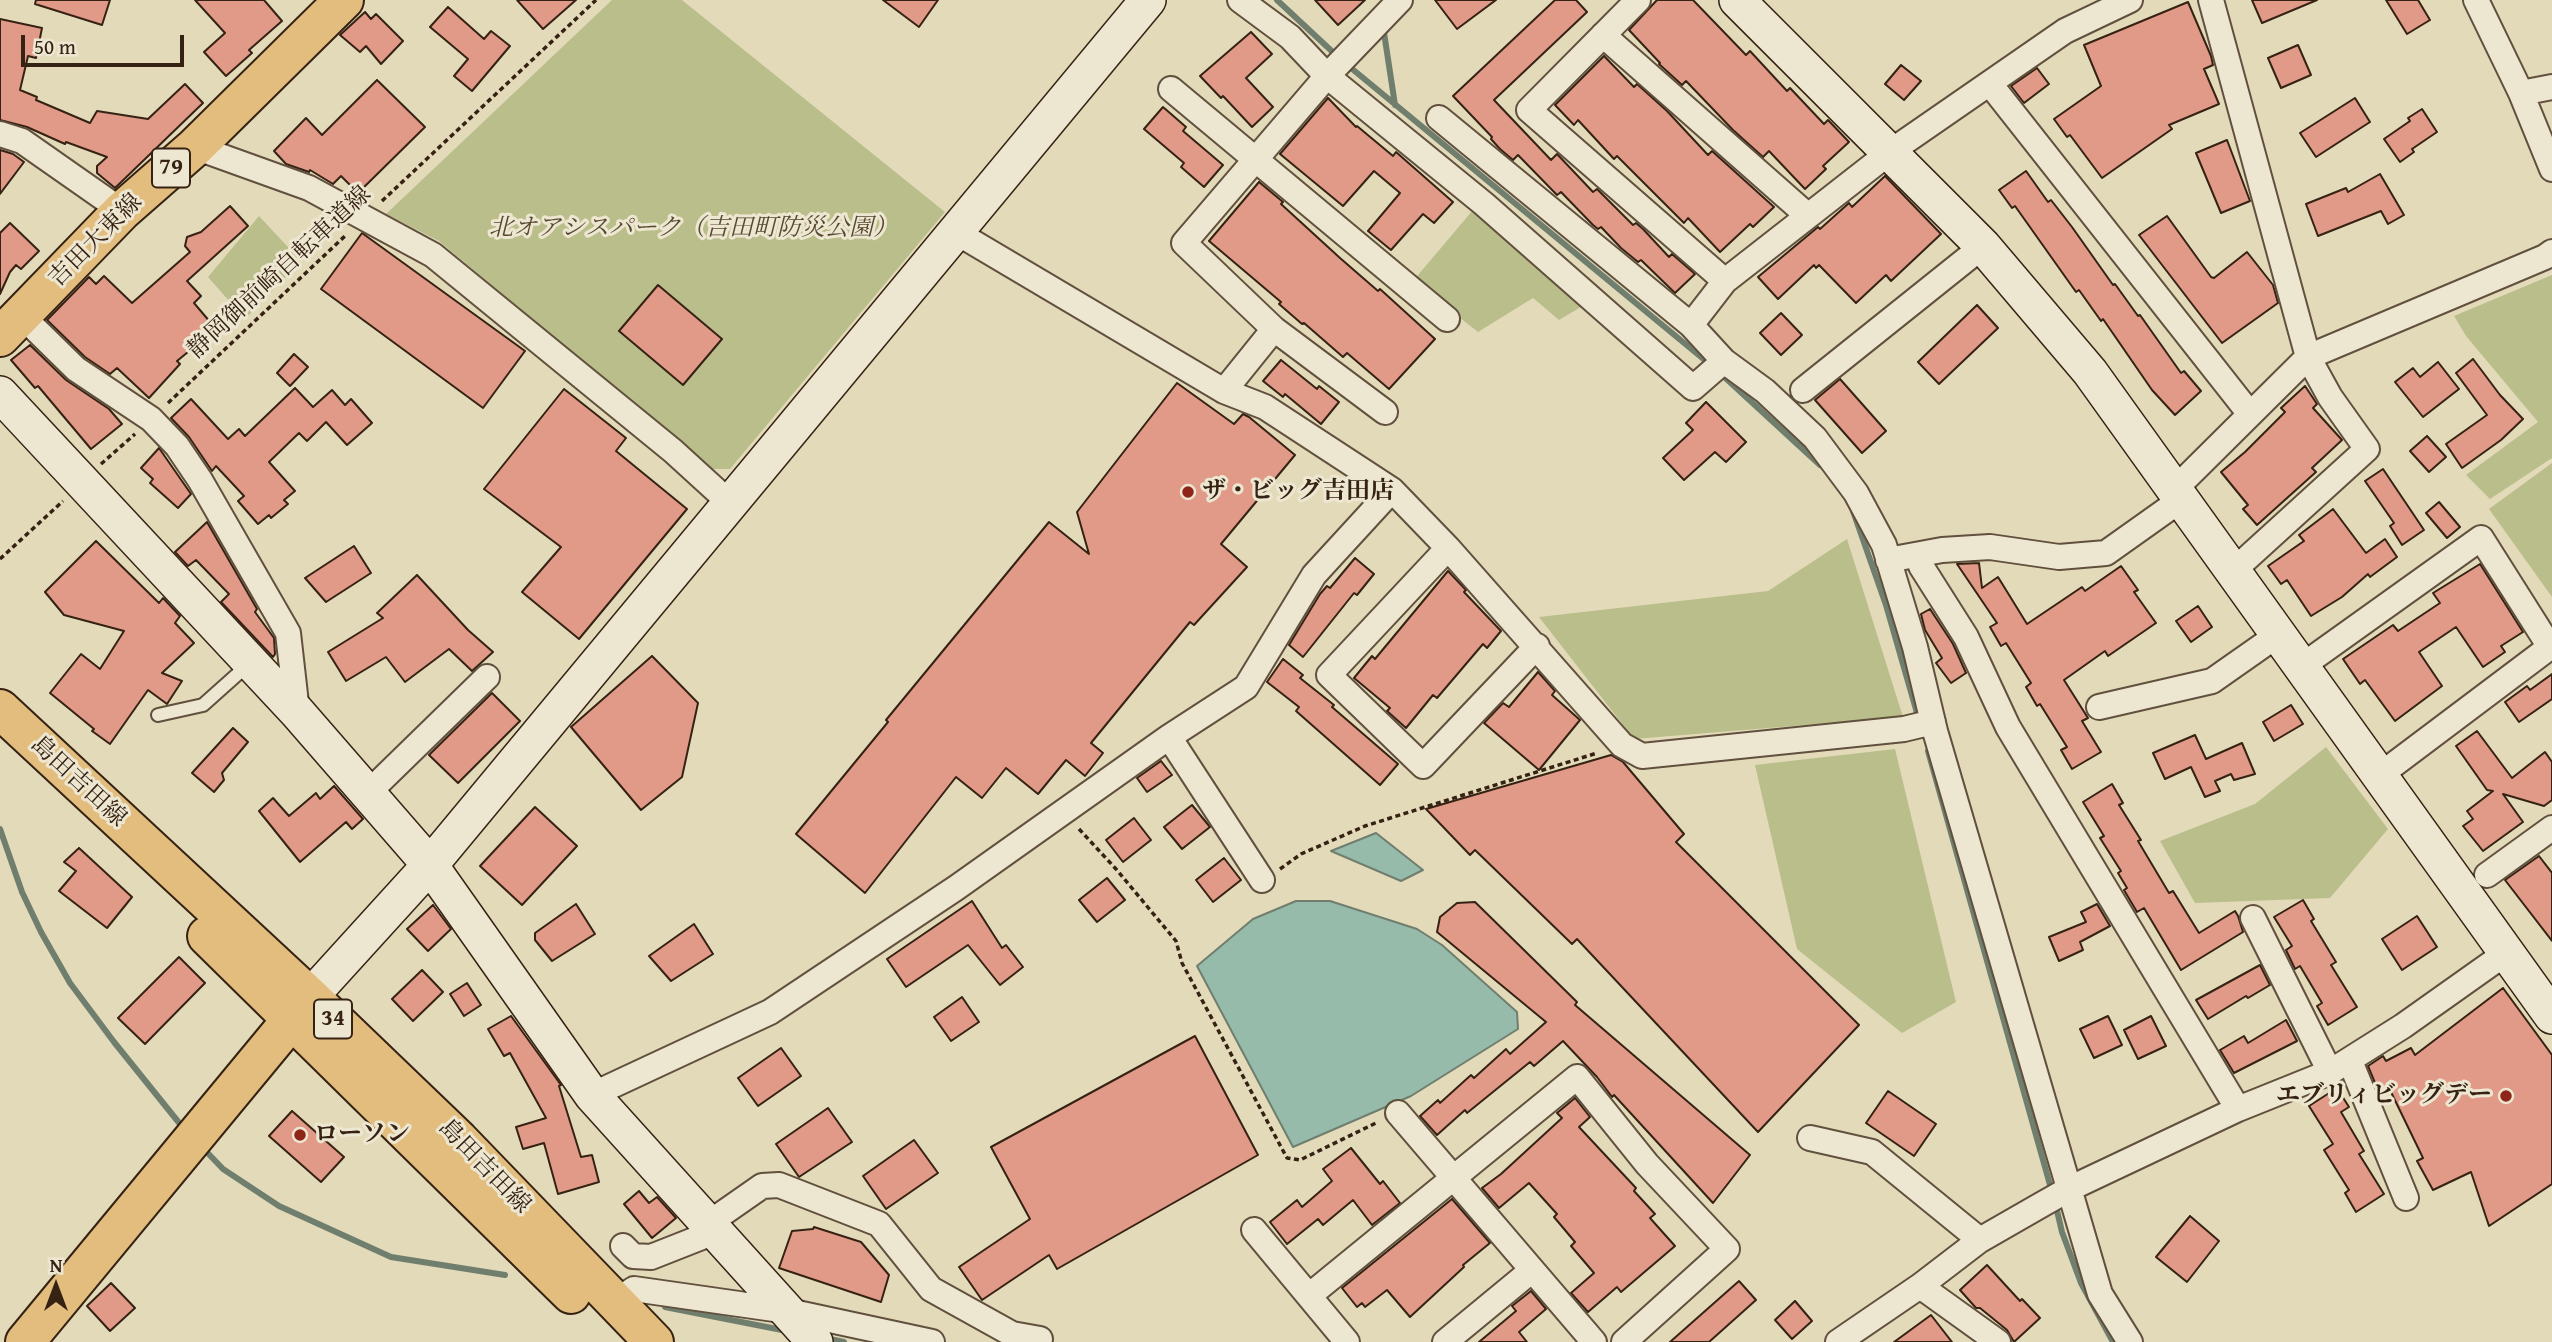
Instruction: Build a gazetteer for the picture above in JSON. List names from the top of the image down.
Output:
{
  "streets": {
    "main road": [
      "79",
      "吉田大東線",
      "島田吉田線",
      "34"
    ],
    "path": ["静岡御前崎自転車道線"]
  },
  "crossings": [
    ["島田吉田線", "34"]
  ],
  "parks": ["北オアシスパーク（吉田町防災公園）"],
  "places": ["ザ・ビッグ吉田店", "エブリィビッグデー", "ローソン"],
  "scale_bar": "50 m",
  "north": "top"
}
